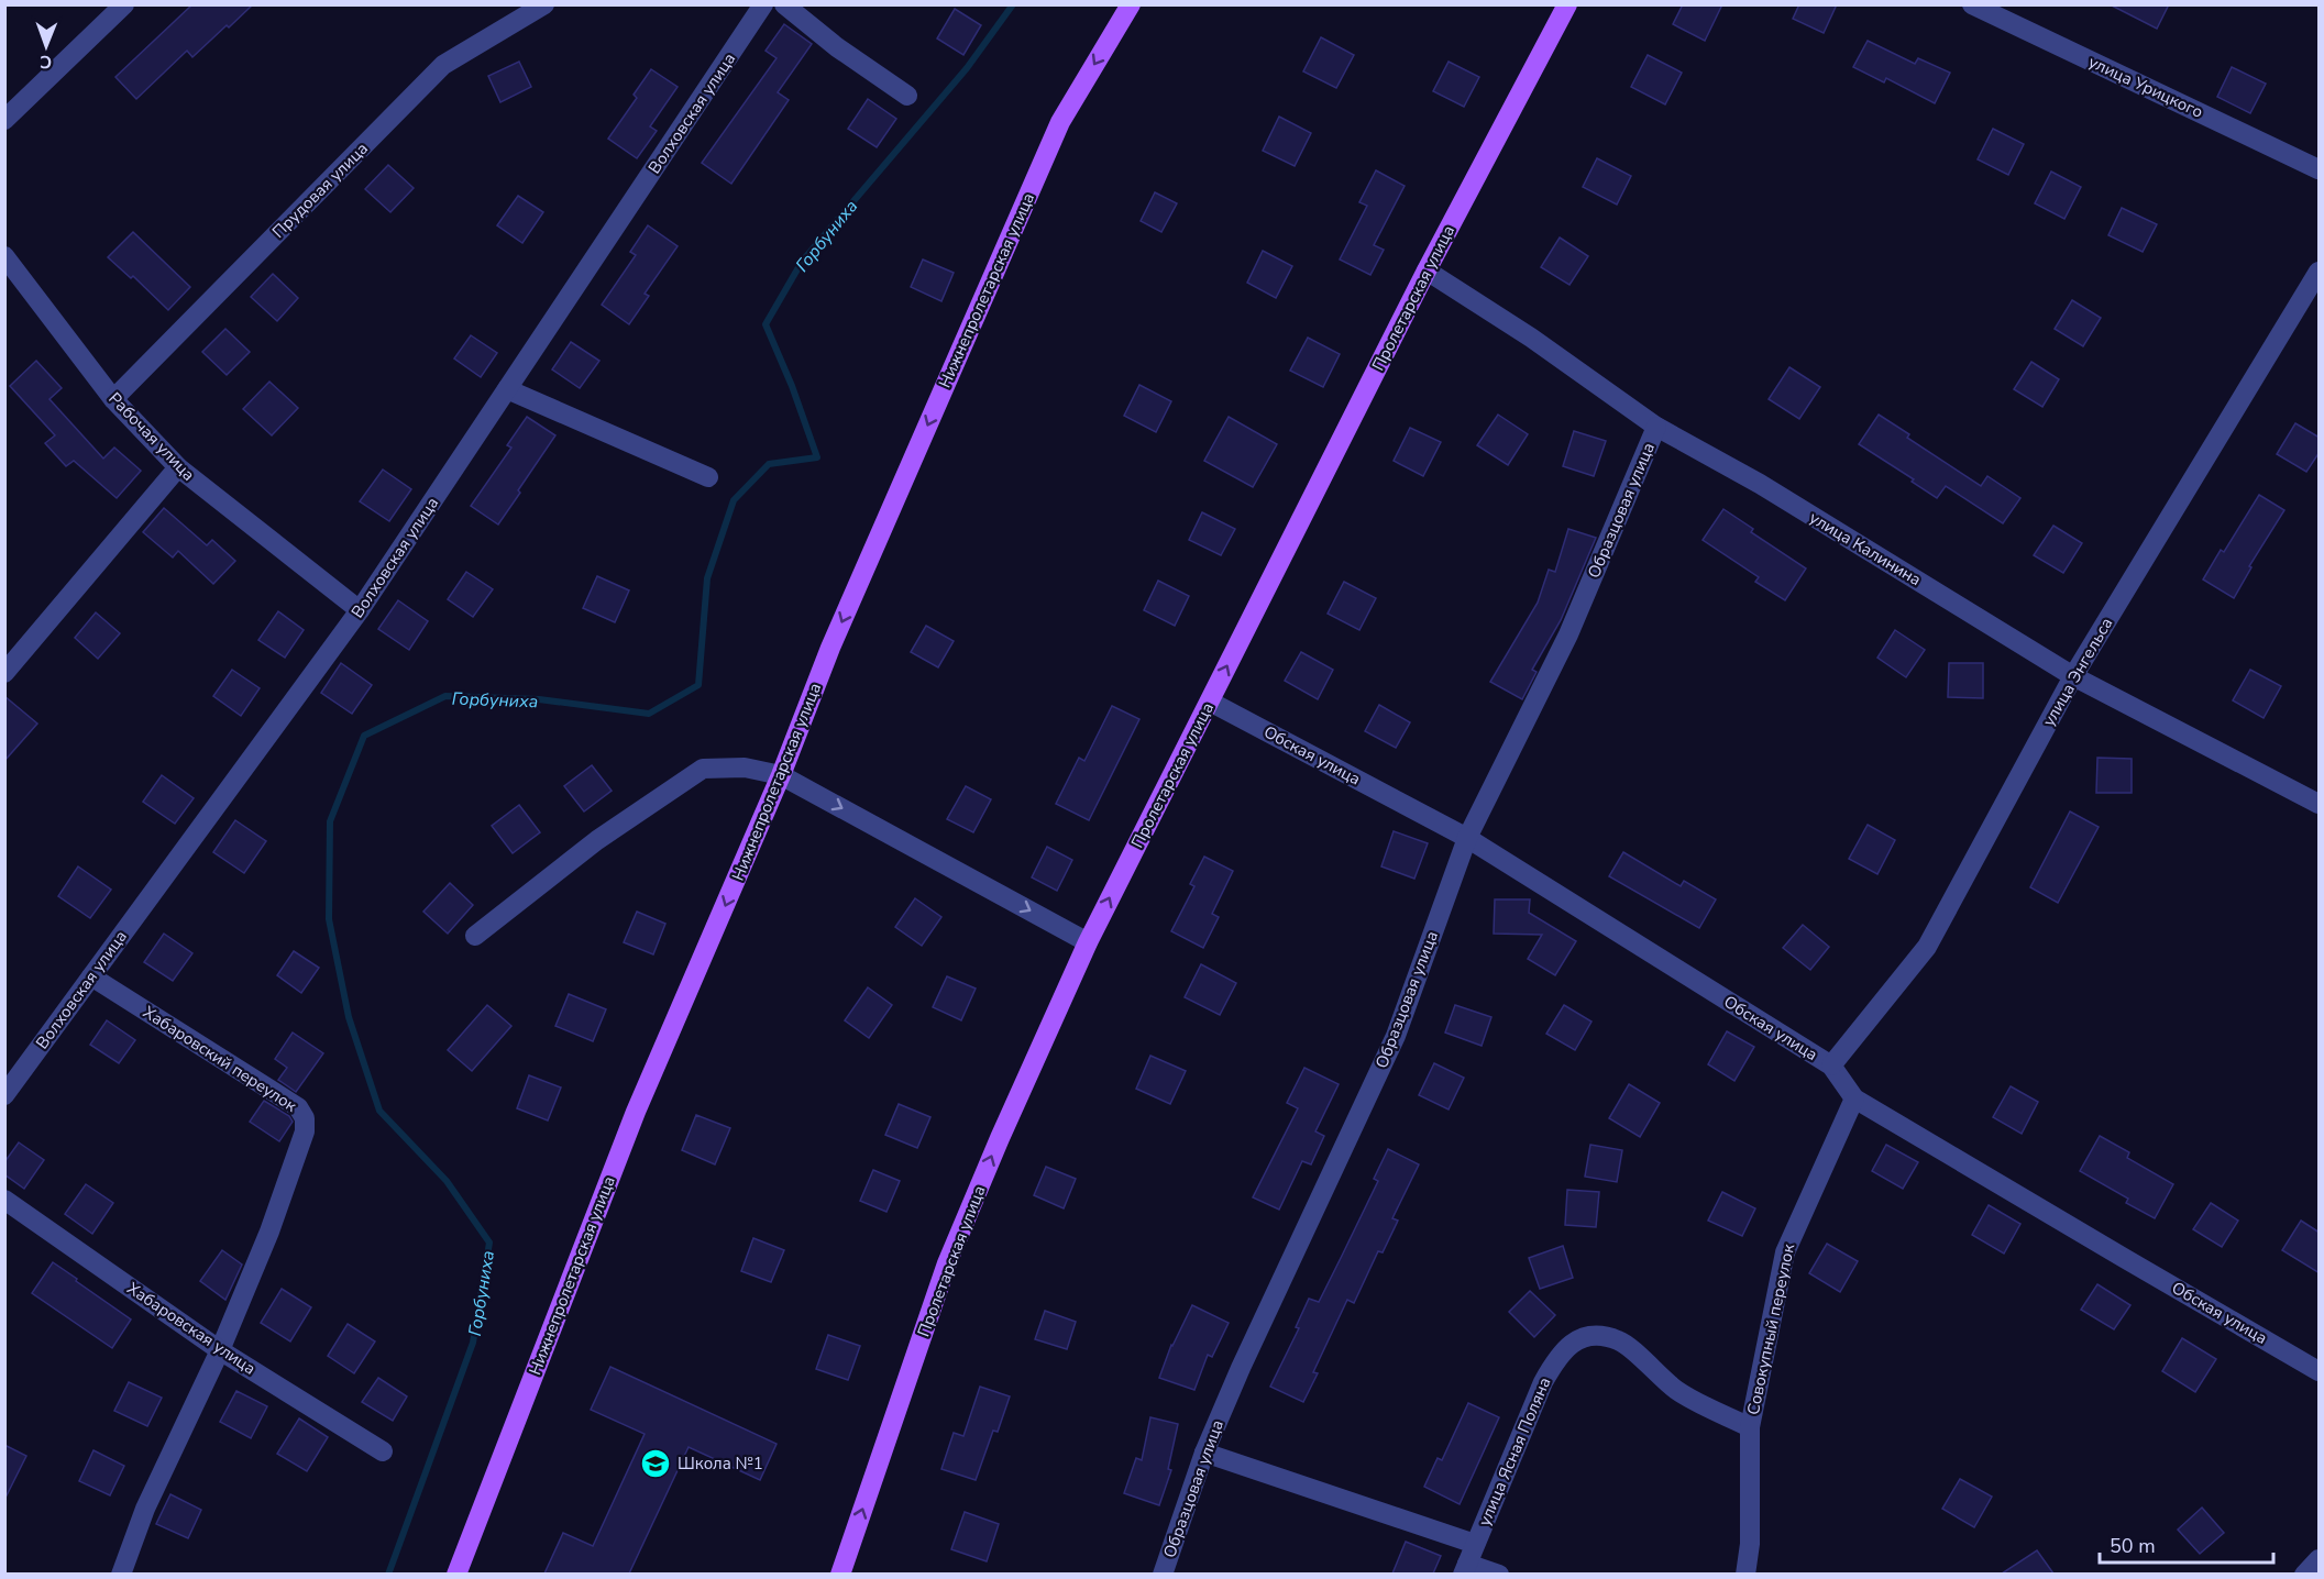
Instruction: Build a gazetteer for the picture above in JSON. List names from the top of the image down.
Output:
{
  "streets": {
    "main road": ["Нижнепролетарская улица", "Пролетарская улица"],
    "street": [
      "улица Урицкого",
      "Волховская улица",
      "Прудовая улица",
      "Рабочая улица",
      "Образцовая улица",
      "улица Калинина",
      "улица Энгельса",
      "Обская улица",
      "Хабаровский переулок",
      "Хабаровская улица",
      "Совокупный переулок",
      "улица Ясная Поляна"
    ]
  },
  "crossings": [
    ["Волховская улица", "Рабочая улица"],
    ["Волховская улица", "Хабаровский переулок"],
    ["Прудовая улица", "Рабочая улица"],
    ["Пролетарская улица", "улица Калинина"],
    ["Пролетарская улица", "Обская улица"],
    ["Образцовая улица", "улица Калинина"],
    ["Образцовая улица", "Обская улица"],
    ["улица Калинина", "улица Энгельса"],
    ["улица Энгельса", "Обская улица"],
    ["Обская улица", "Совокупный переулок"],
    ["Хабаровский переулок", "Хабаровская улица"],
    ["Совокупный переулок", "улица Ясная Поляна"]
  ],
  "one_way": ["Нижнепролетарская улица", "Пролетарская улица"],
  "water": ["Горбуниха"],
  "places": {
    "school or university": ["Школа №1"]
  },
  "scale_bar": "50 m",
  "north": "bottom"
}
